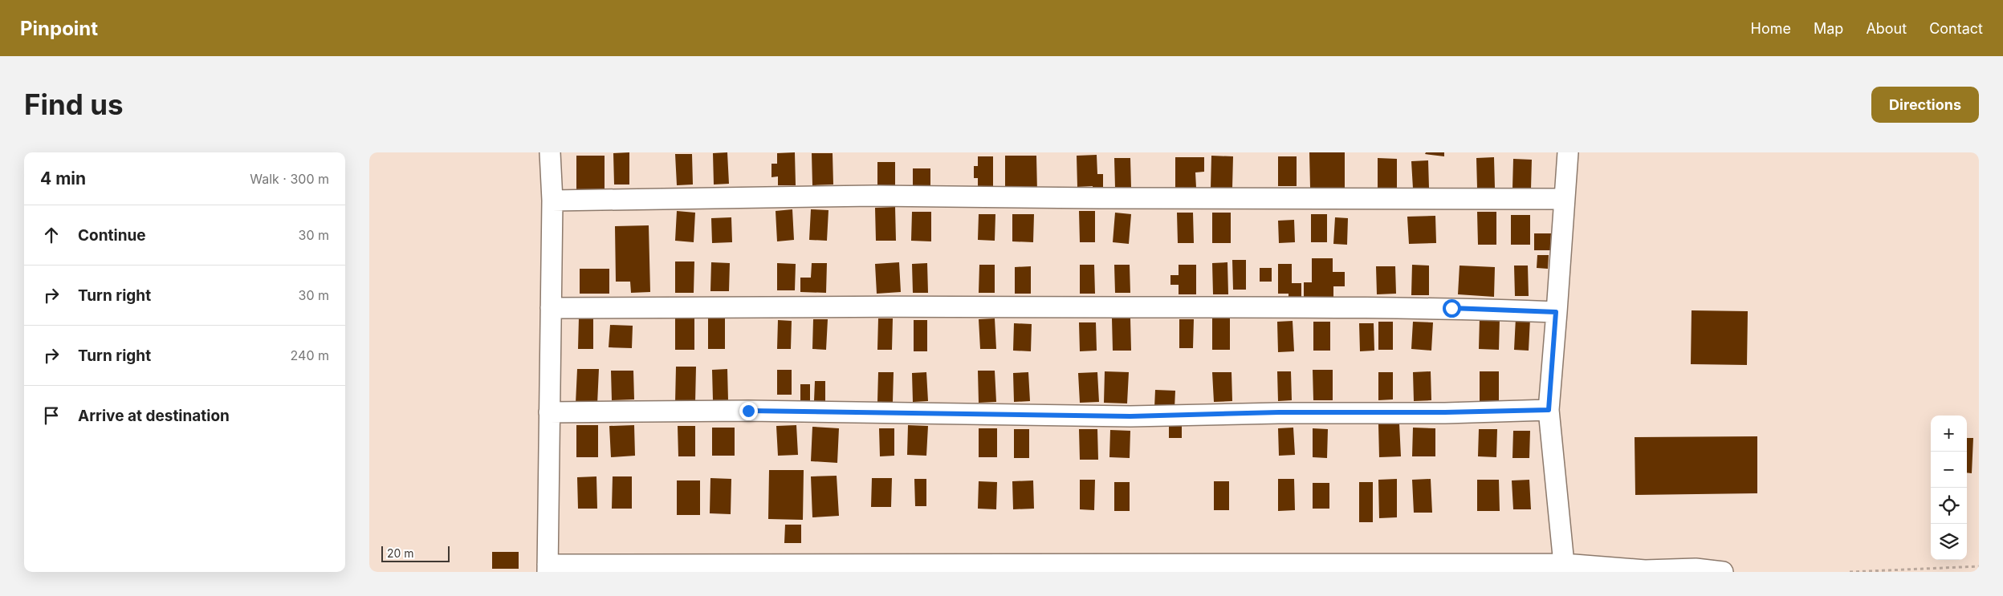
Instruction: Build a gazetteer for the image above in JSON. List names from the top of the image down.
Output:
{
  "scale_bar": "20 m",
  "page": {
    "header": "Pinpoint",
    "nav": [
      "Home",
      "Map",
      "About",
      "Contact"
    ],
    "buttons": "Directions",
    "title": "Find us",
    "heading": ["4 min", "Walk · 300 m"],
    "list": [
      ["Continue", "30 m"],
      ["Turn right", "30 m"],
      ["Turn right", "240 m"],
      "Arrive at destination"
    ],
    "map_buttons": ["+", "−"],
    "scale": "20 m"
  }
}
